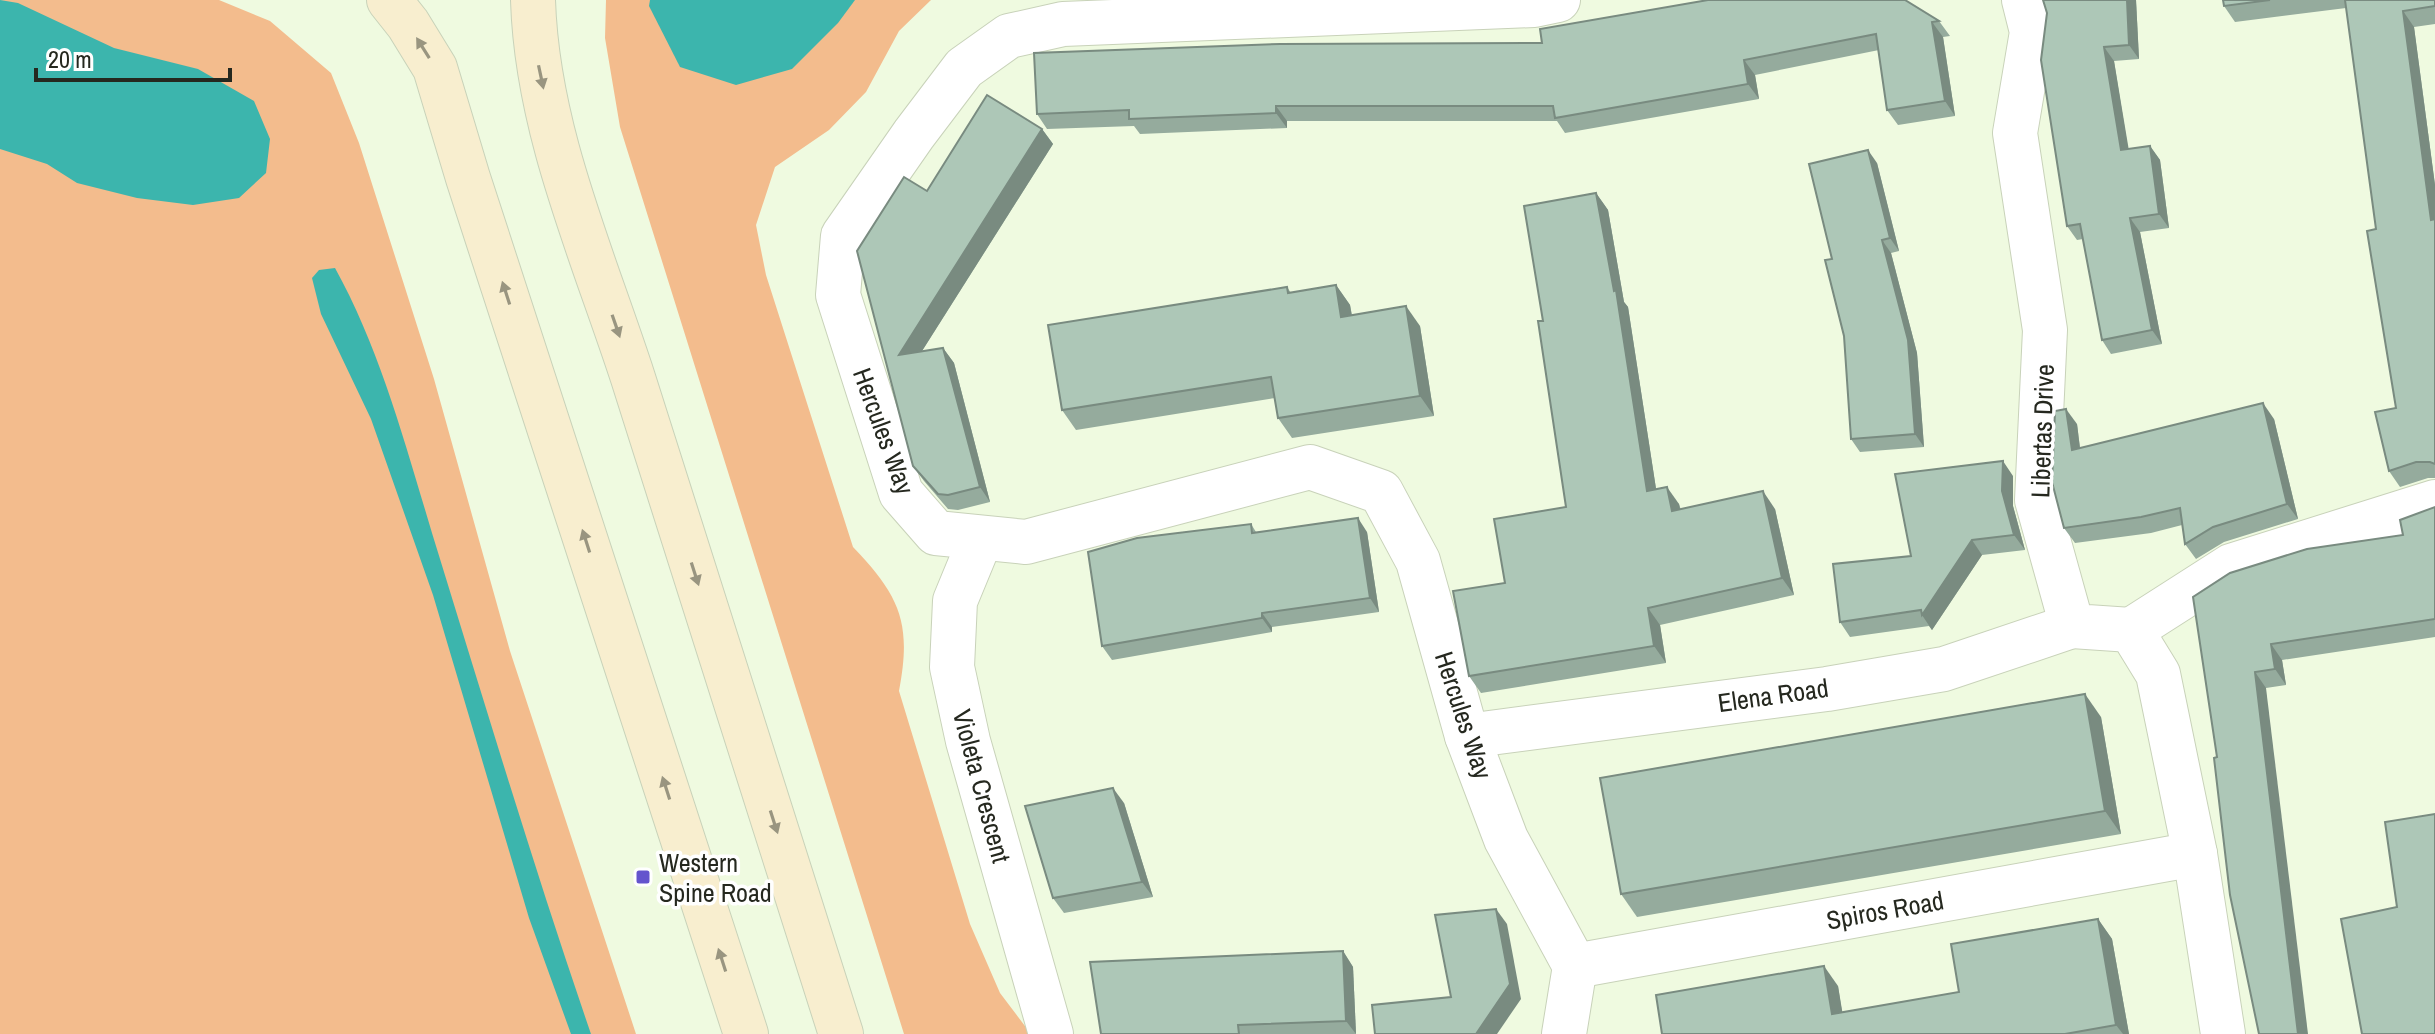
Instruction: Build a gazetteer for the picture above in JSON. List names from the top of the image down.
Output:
{
  "streets": {
    "street": [
      "Hercules Way",
      "Libertas Drive",
      "Elena Road",
      "Violeta Crescent",
      "Spiros Road"
    ]
  },
  "crossings": [
    ["Hercules Way", "Elena Road"],
    ["Hercules Way", "Violeta Crescent"],
    ["Hercules Way", "Spiros Road"],
    ["Libertas Drive", "Elena Road"]
  ],
  "places": {
    "transit": ["Western Spine Road"]
  },
  "scale_bar": "20 m"
}
